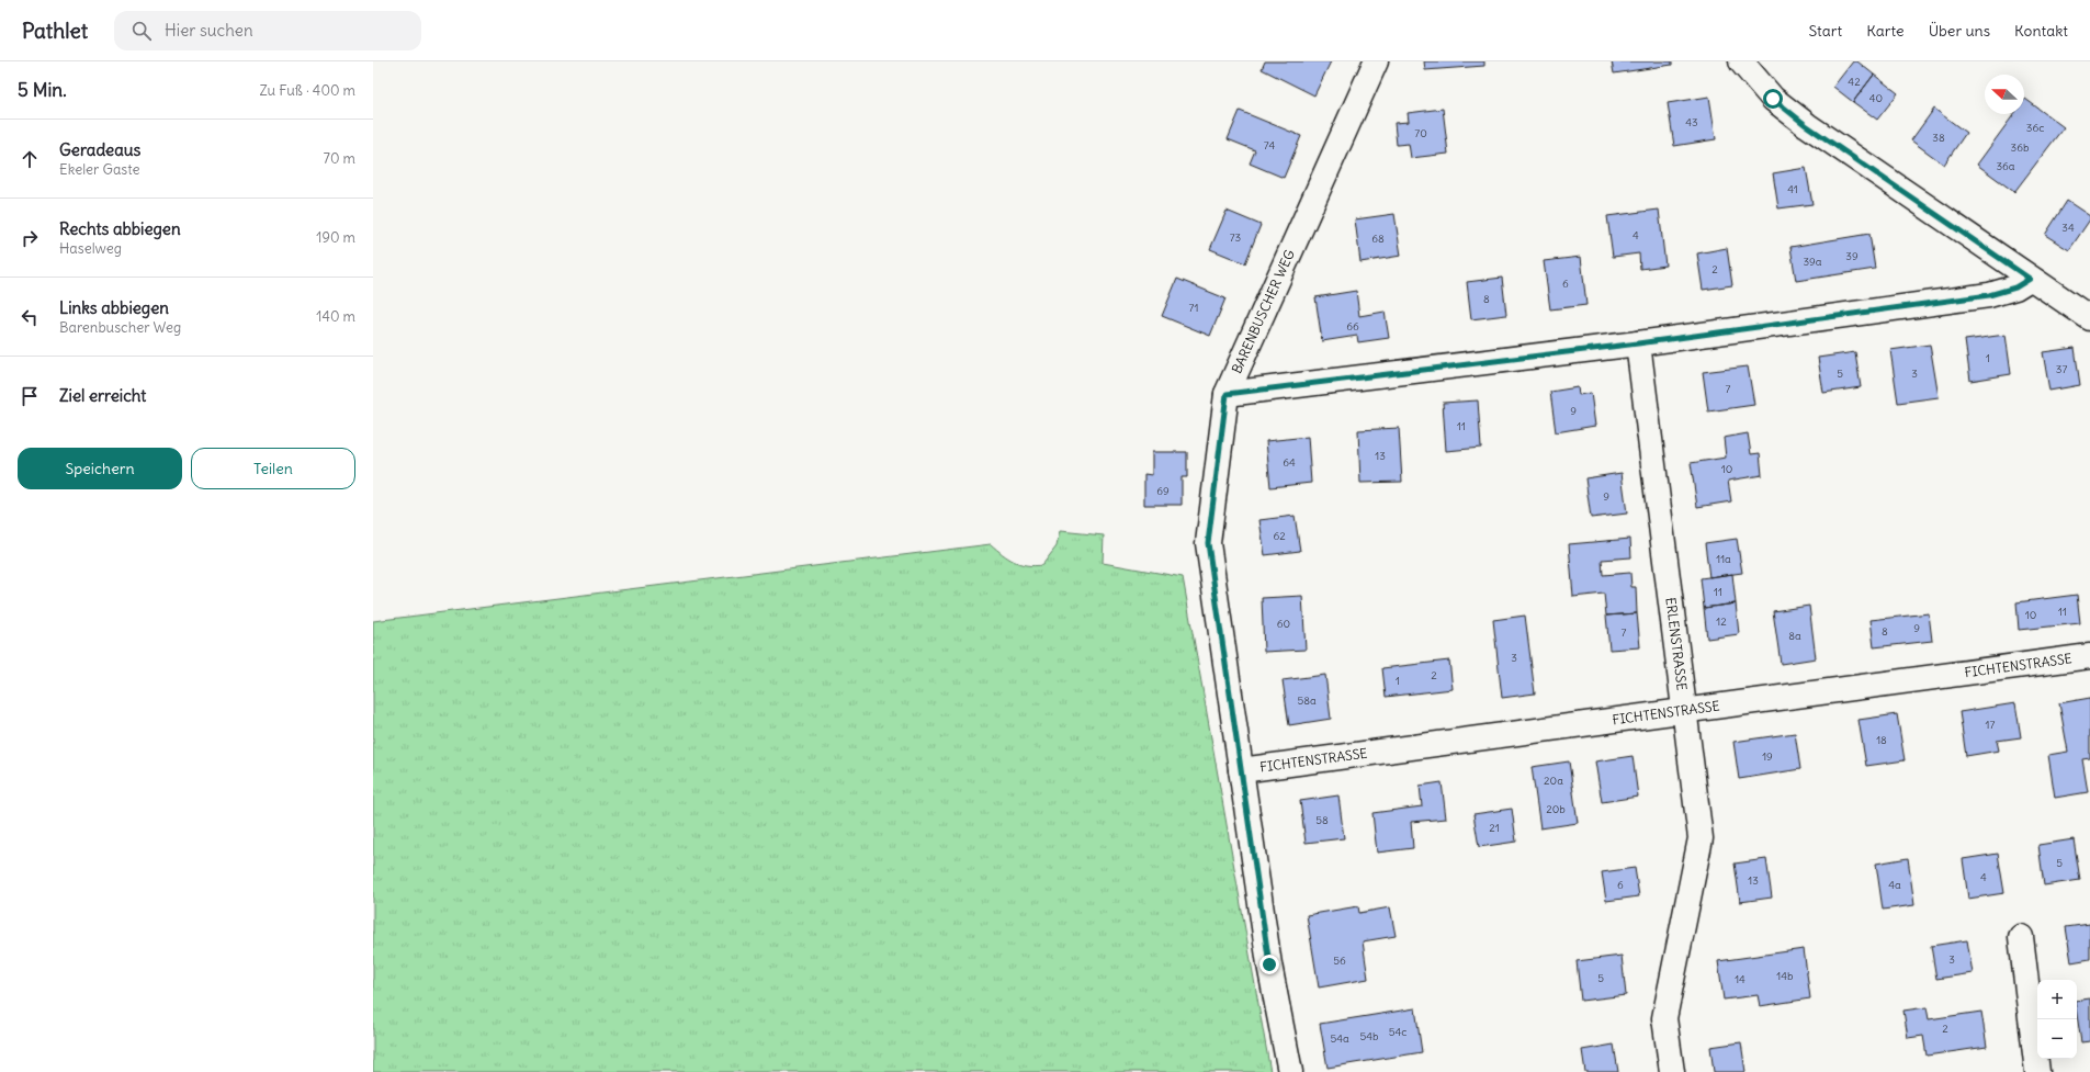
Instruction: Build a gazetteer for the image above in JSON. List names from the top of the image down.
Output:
{
  "streets": {
    "street": ["BARENBUSCHER WEG", "ERLENSTRASSE", "FICHTENSTRASSE"]
  },
  "crossings": [
    ["BARENBUSCHER WEG", "FICHTENSTRASSE"],
    ["ERLENSTRASSE", "FICHTENSTRASSE"]
  ],
  "house_numbers": [
    "42",
    "40",
    "43",
    "36c",
    "70",
    "38",
    "74",
    "36b",
    "36a",
    "41",
    "34",
    "4",
    "73",
    "68",
    "39",
    "39a",
    "2",
    "6",
    "8",
    "71",
    "66",
    "1",
    "37",
    "5",
    "3",
    "7",
    "9",
    "11",
    "13",
    "64",
    "10",
    "69",
    "9",
    "62",
    "11a",
    "11",
    "11",
    "10",
    "12",
    "60",
    "9",
    "8",
    "7",
    "8a",
    "3",
    "2",
    "1",
    "58a",
    "17",
    "18",
    "19",
    "20a",
    "20b",
    "58",
    "21",
    "5",
    "4",
    "13",
    "6",
    "4a",
    "3",
    "56",
    "14b",
    "5",
    "14",
    "2",
    "54c",
    "54b",
    "54a"
  ],
  "north": "left",
  "page": {
    "header": "Pathlet",
    "search": "Hier suchen",
    "nav": [
      "Start",
      "Karte",
      "Über uns",
      "Kontakt"
    ],
    "heading": ["5 Min.", "Zu Fuß · 400 m"],
    "list": [
      ["Geradeaus", "Ekeler Gaste", "70 m"],
      ["Rechts abbiegen", "Haselweg", "190 m"],
      ["Links abbiegen", "Barenbuscher Weg", "140 m"],
      "Ziel erreicht"
    ],
    "buttons": ["Speichern", "Teilen"],
    "map_buttons": ["+", "−"]
  }
}
